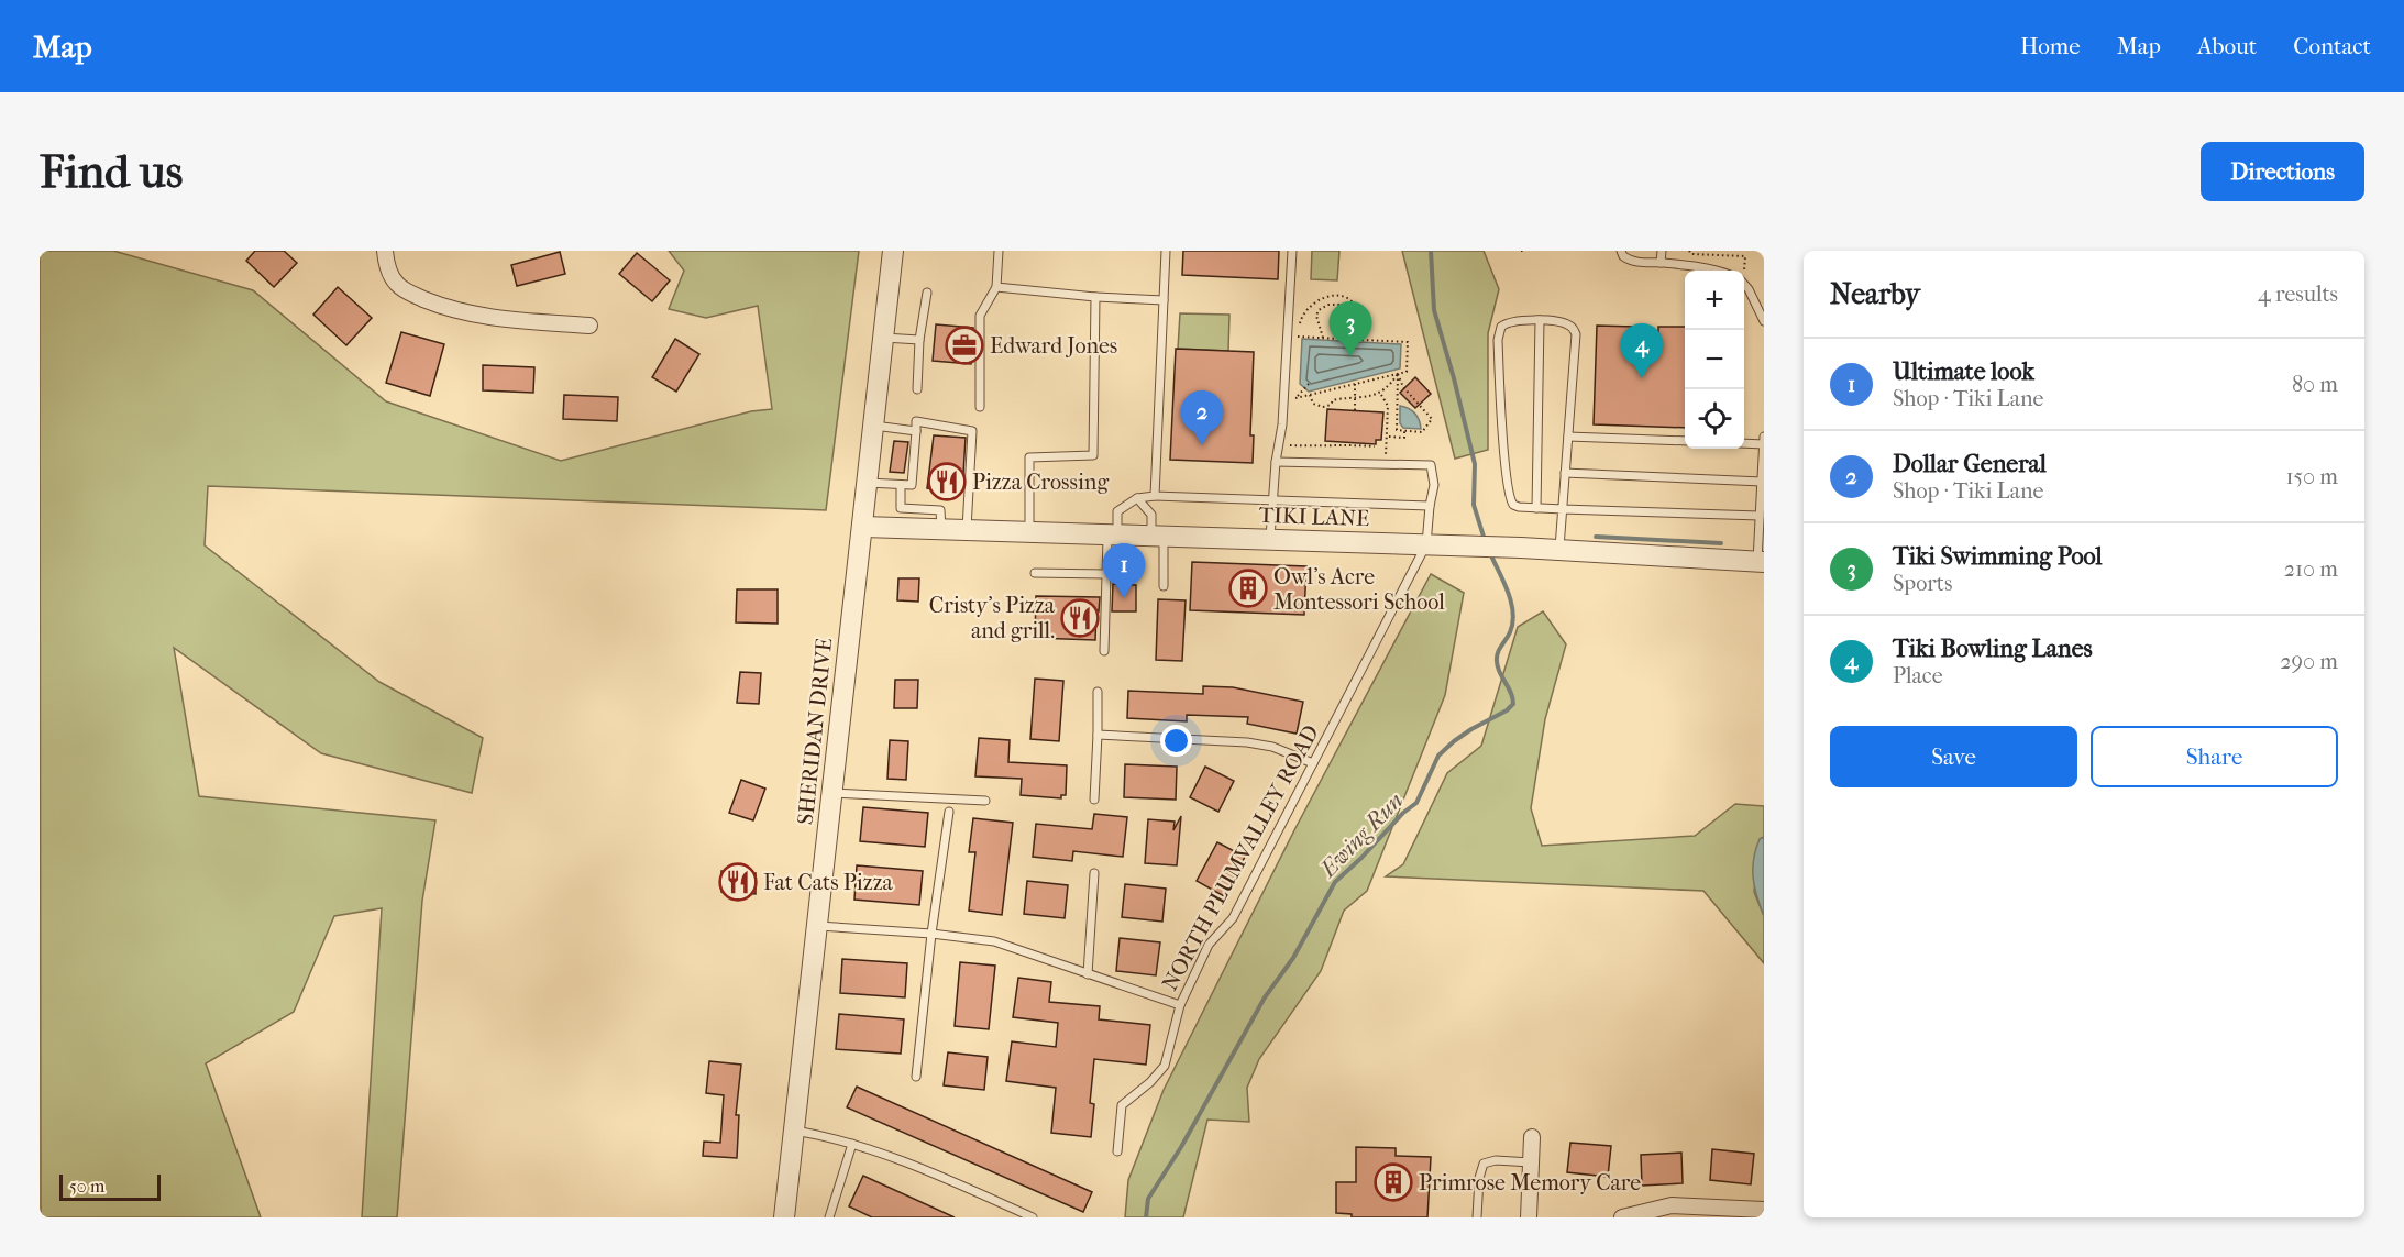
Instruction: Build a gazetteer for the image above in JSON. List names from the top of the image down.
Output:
{
  "streets": {
    "street": ["TIKI LANE", "SHERIDAN DRIVE"],
    "lane": ["NORTH PLUMVALLEY ROAD"]
  },
  "crossings": [
    ["TIKI LANE", "SHERIDAN DRIVE"],
    ["TIKI LANE", "NORTH PLUMVALLEY ROAD"]
  ],
  "water": ["Ewing Run"],
  "places": {
    "office": ["Edward Jones"],
    "restaurant": ["Pizza Crossing", "Cristy's Pizza and grill.", "Fat Cats Pizza"],
    "building": ["Owl's Acre Montessori School", "Primrose Memory Care"]
  },
  "scale_bar": "50 m",
  "page": {
    "header": "Map",
    "nav": [
      "Home",
      "Map",
      "About",
      "Contact"
    ],
    "buttons": [
      "Directions",
      ["Save", "Share"]
    ],
    "title": "Find us",
    "heading": ["Nearby", "4 results"],
    "map_buttons": ["+", "−"],
    "pins": [
      "3",
      "4",
      "2",
      "1"
    ],
    "list": [
      {
        "mark": "1",
        "name": "Ultimate look",
        "note": "Shop · Tiki Lane",
        "value": "80 m"
      },
      {
        "mark": "2",
        "name": "Dollar General",
        "note": "Shop · Tiki Lane",
        "value": "150 m"
      },
      {
        "mark": "3",
        "name": "Tiki Swimming Pool",
        "note": "Sports",
        "value": "210 m"
      },
      {
        "mark": "4",
        "name": "Tiki Bowling Lanes",
        "note": "Place",
        "value": "290 m"
      }
    ],
    "scale": "50 m"
  }
}
